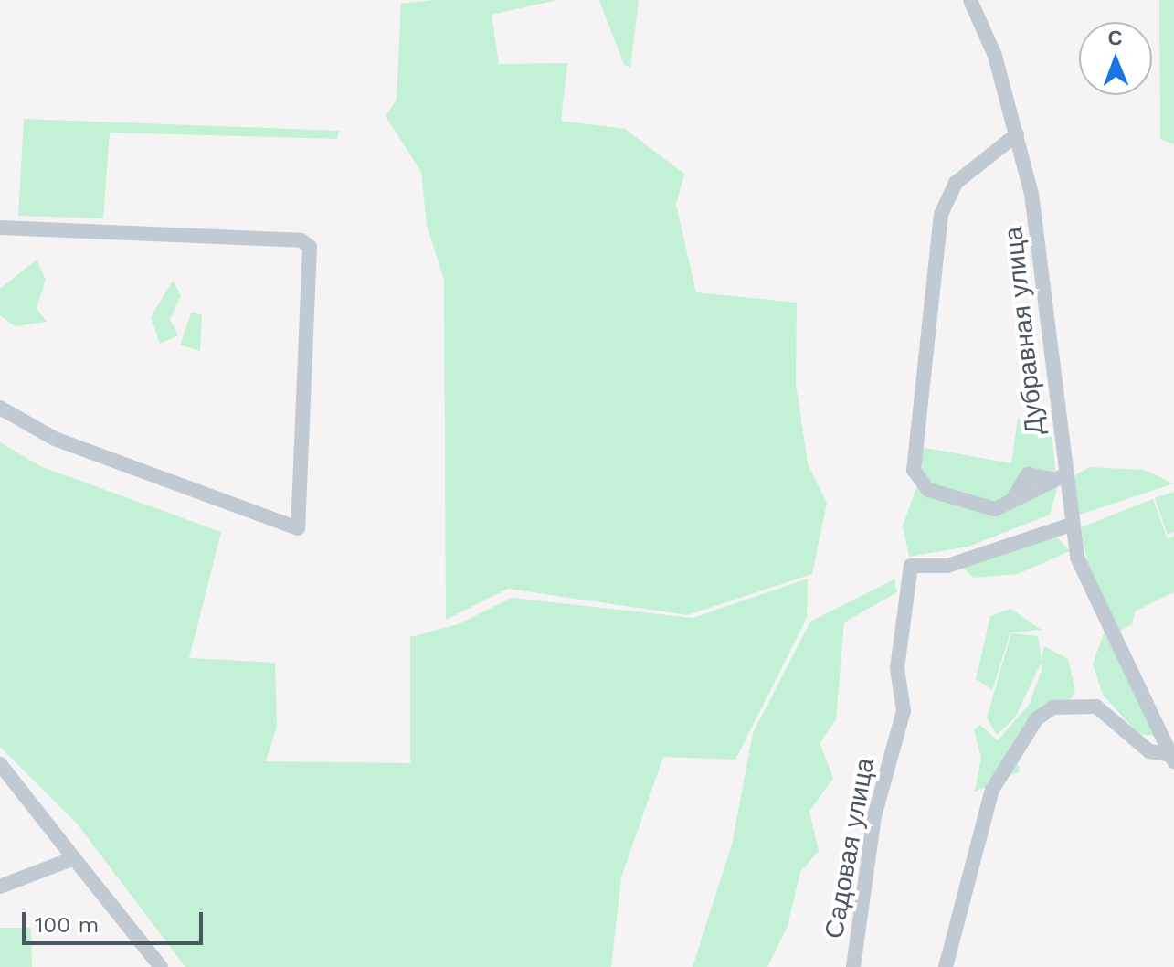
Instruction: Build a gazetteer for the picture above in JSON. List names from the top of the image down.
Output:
{
  "streets": {
    "street": ["Дубравная улица", "Садовая улица"]
  },
  "crossings": [
    ["Дубравная улица", "Садовая улица"]
  ],
  "scale_bar": "100 m",
  "north": "top"
}
